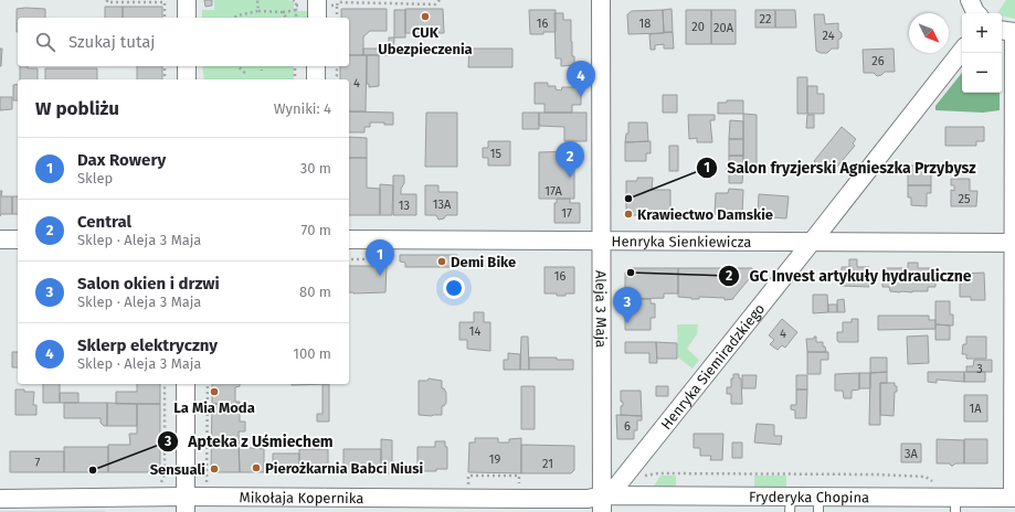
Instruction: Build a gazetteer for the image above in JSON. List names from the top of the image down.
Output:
{
  "streets": {
    "street": [
      "Henryka Sienkiewicza",
      "Aleja 3 Maja",
      "Henryka Siemiradzkiego",
      "Mikołaja Kopernika",
      "Fryderyka Chopina"
    ]
  },
  "crossings": [
    ["Henryka Sienkiewicza", "Aleja 3 Maja"],
    ["Henryka Sienkiewicza", "Henryka Siemiradzkiego"],
    ["Aleja 3 Maja", "Henryka Siemiradzkiego"],
    ["Aleja 3 Maja", "Mikołaja Kopernika"],
    ["Aleja 3 Maja", "Fryderyka Chopina"],
    ["Henryka Siemiradzkiego", "Mikołaja Kopernika"],
    ["Henryka Siemiradzkiego", "Fryderyka Chopina"],
    ["Mikołaja Kopernika", "Fryderyka Chopina"]
  ],
  "places": [
    "CUK Ubezpieczenia",
    "Salon fryzjerski Agnieszka Przybysz",
    "Krawiectwo Damskie",
    "Demi Bike",
    "GC Invest artykuły hydrauliczne",
    "La Mia Moda",
    "Pierożkarnia Babci Niusi",
    "Sensuali",
    "Apteka z Uśmiechem"
  ],
  "house_numbers": [
    "22",
    "16",
    "18",
    "20",
    "20A",
    "24",
    "26",
    "4",
    "15",
    "17A",
    "25",
    "13A",
    "13",
    "17",
    "16",
    "14",
    "4",
    "3",
    "1A",
    "6",
    "3A",
    "19",
    "7",
    "21"
  ],
  "north": "bottom right",
  "page": {
    "map_buttons": ["+", "−"],
    "search": "Szukaj tutaj",
    "pins": [
      "4",
      "2",
      "1",
      "3"
    ],
    "heading": ["W pobliżu", "Wyniki: 4"],
    "list": [
      {
        "mark": "1",
        "name": "Dax Rowery",
        "note": "Sklep",
        "value": "30 m"
      },
      {
        "mark": "2",
        "name": "Central",
        "note": "Sklep · Aleja 3 Maja",
        "value": "70 m"
      },
      {
        "mark": "3",
        "name": "Salon okien i drzwi",
        "note": "Sklep · Aleja 3 Maja",
        "value": "80 m"
      },
      {
        "mark": "4",
        "name": "Sklerp elektryczny",
        "note": "Sklep · Aleja 3 Maja",
        "value": "100 m"
      }
    ]
  }
}
